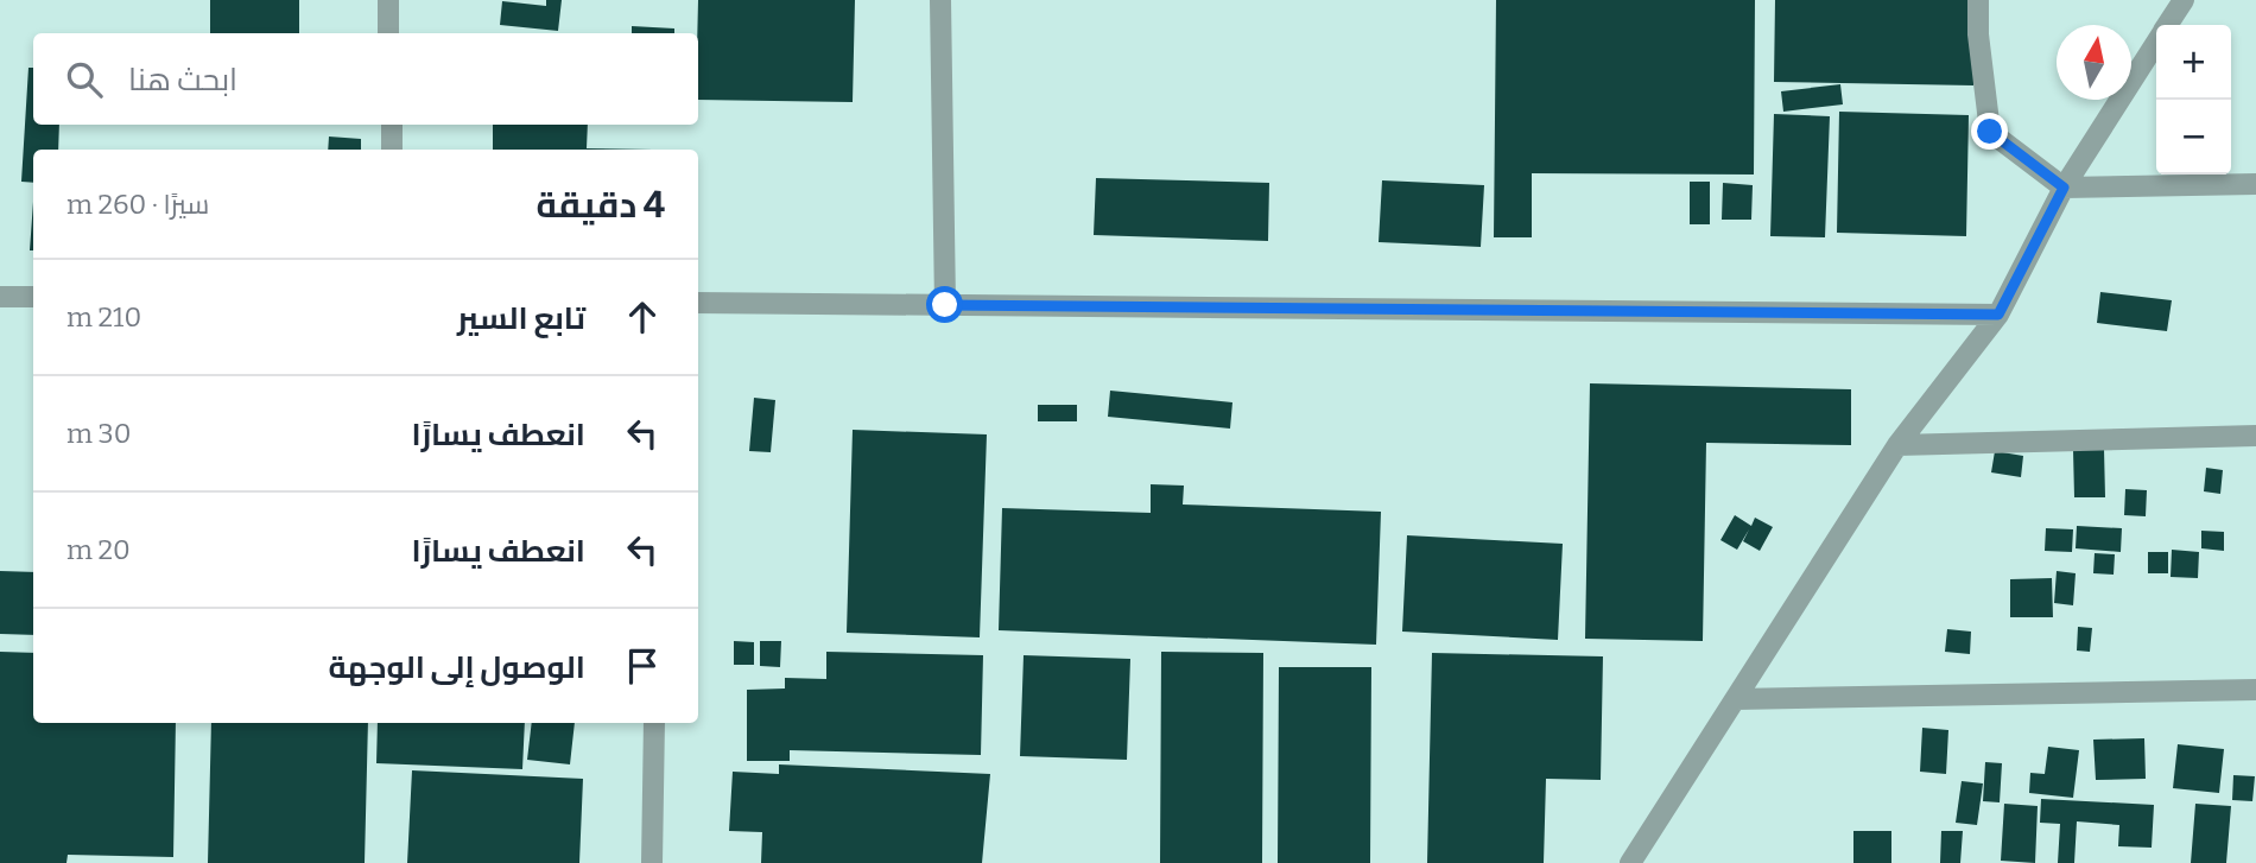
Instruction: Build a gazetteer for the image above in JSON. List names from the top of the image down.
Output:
{
  "north": "top",
  "page": {
    "map_buttons": ["+", "−"],
    "search": "ابحث هنا",
    "heading": ["4 دقيقة", "سيرًا · 260 m"],
    "list": [
      ["تابع السير", "210 m"],
      ["انعطف يسارًا", "30 m"],
      ["انعطف يسارًا", "20 m"],
      "الوصول إلى الوجهة"
    ]
  }
}
